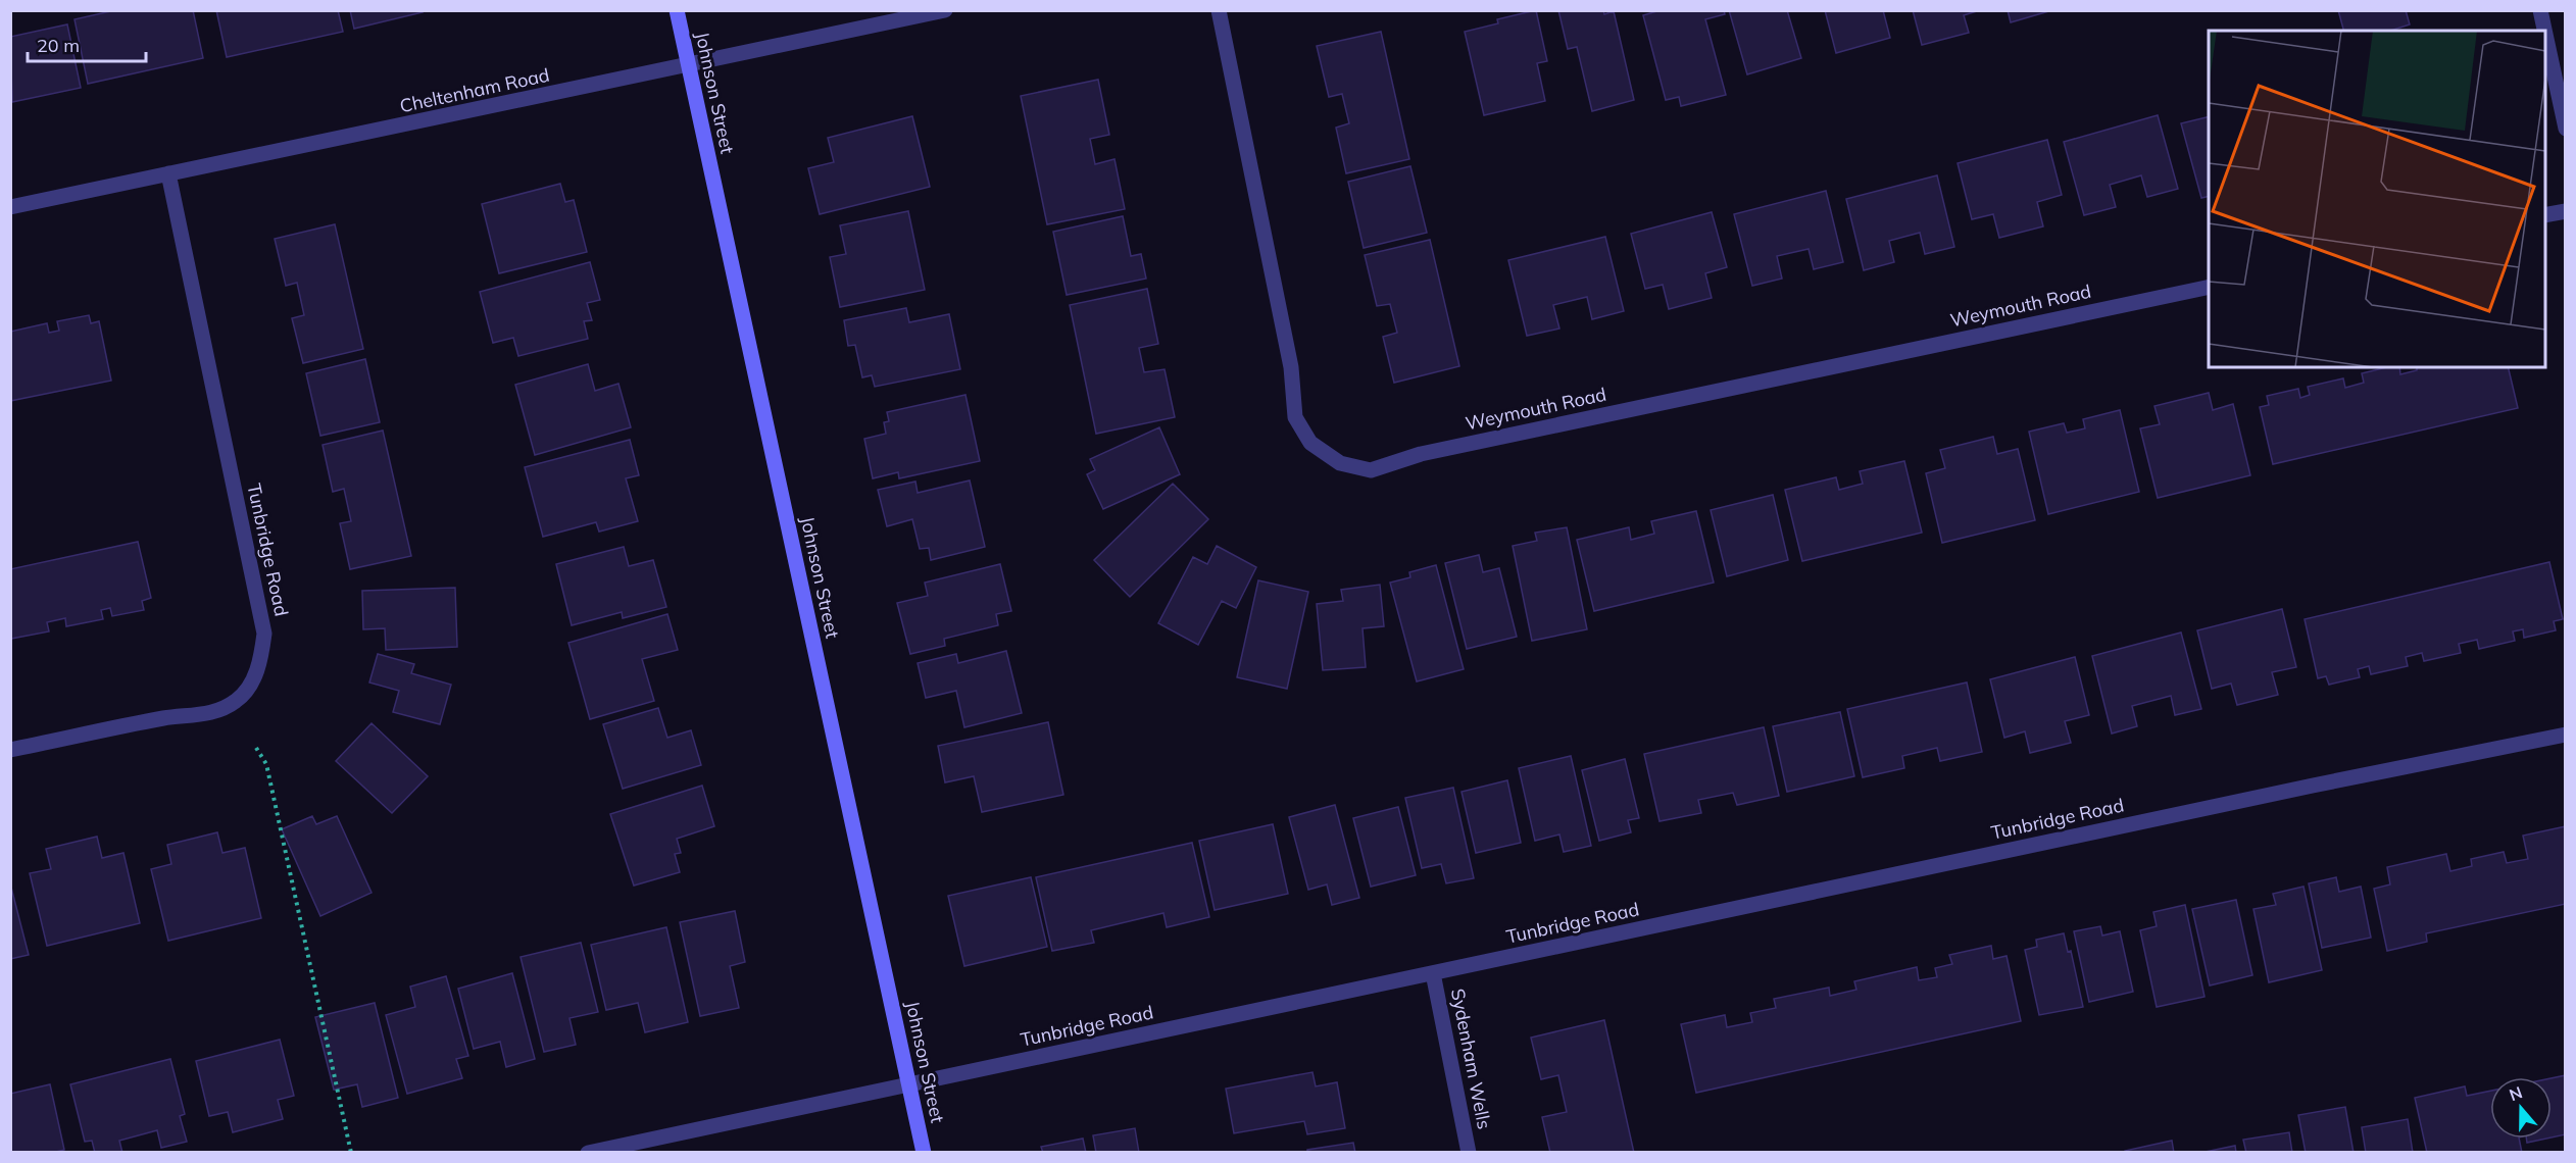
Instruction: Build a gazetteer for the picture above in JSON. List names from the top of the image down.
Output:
{
  "streets": {
    "street": [
      "Cheltenham Road",
      "Johnson Street",
      "Weymouth Road",
      "Tunbridge Road",
      "Sydenham Wells"
    ]
  },
  "crossings": [
    ["Cheltenham Road", "Johnson Street"],
    ["Cheltenham Road", "Tunbridge Road"],
    ["Johnson Street", "Tunbridge Road"],
    ["Tunbridge Road", "Sydenham Wells"]
  ],
  "scale_bar": "20 m",
  "north": "top"
}
